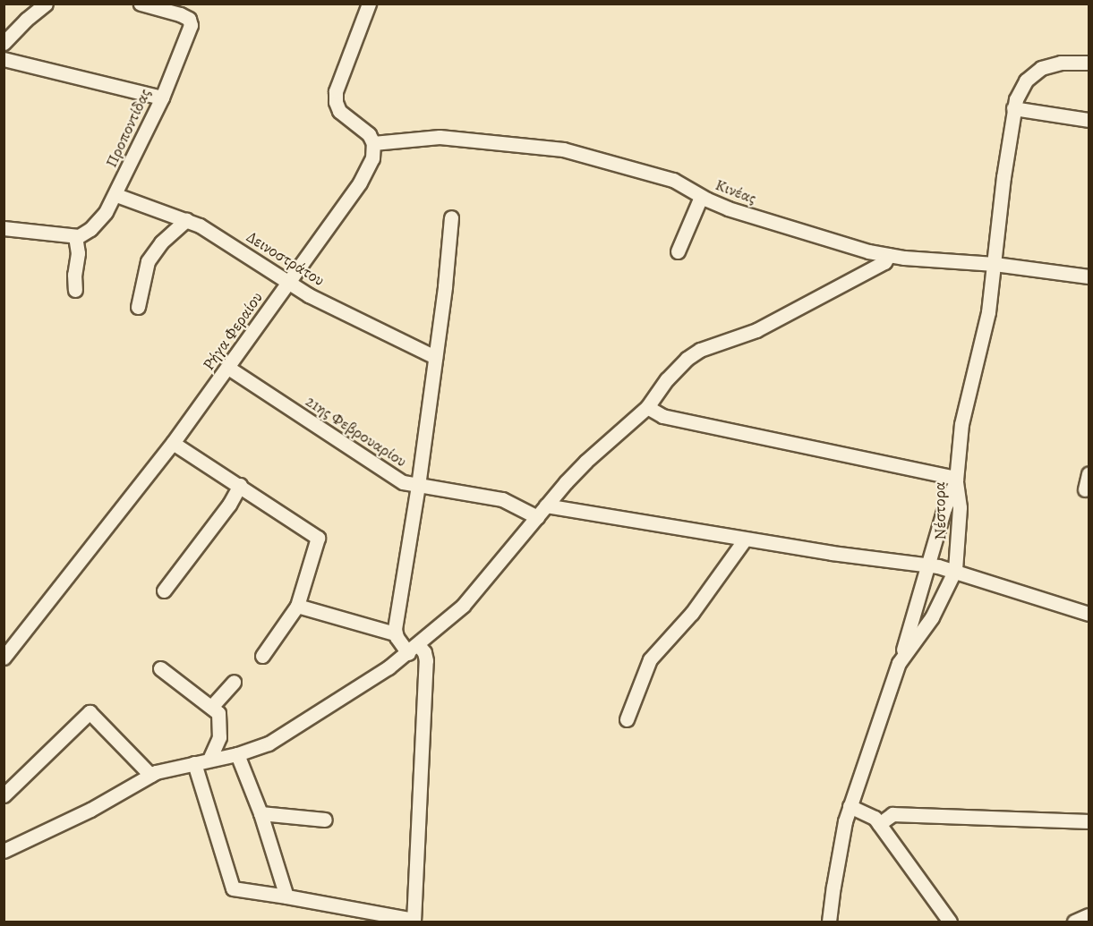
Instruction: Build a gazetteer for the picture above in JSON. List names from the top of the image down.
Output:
{
  "streets": {
    "street": [
      "Προποντίδας",
      "Κινέας",
      "Δεινοστράτου",
      "Ρήγα Φεραίου",
      "21ης Φεβρουαρίου",
      "Νέστορα"
    ]
  },
  "crossings": [
    ["Προποντίδας", "Δεινοστράτου"],
    ["Κινέας", "Ρήγα Φεραίου"],
    ["Κινέας", "Νέστορα"],
    ["Δεινοστράτου", "Ρήγα Φεραίου"],
    ["Ρήγα Φεραίου", "21ης Φεβρουαρίου"]
  ]
}
